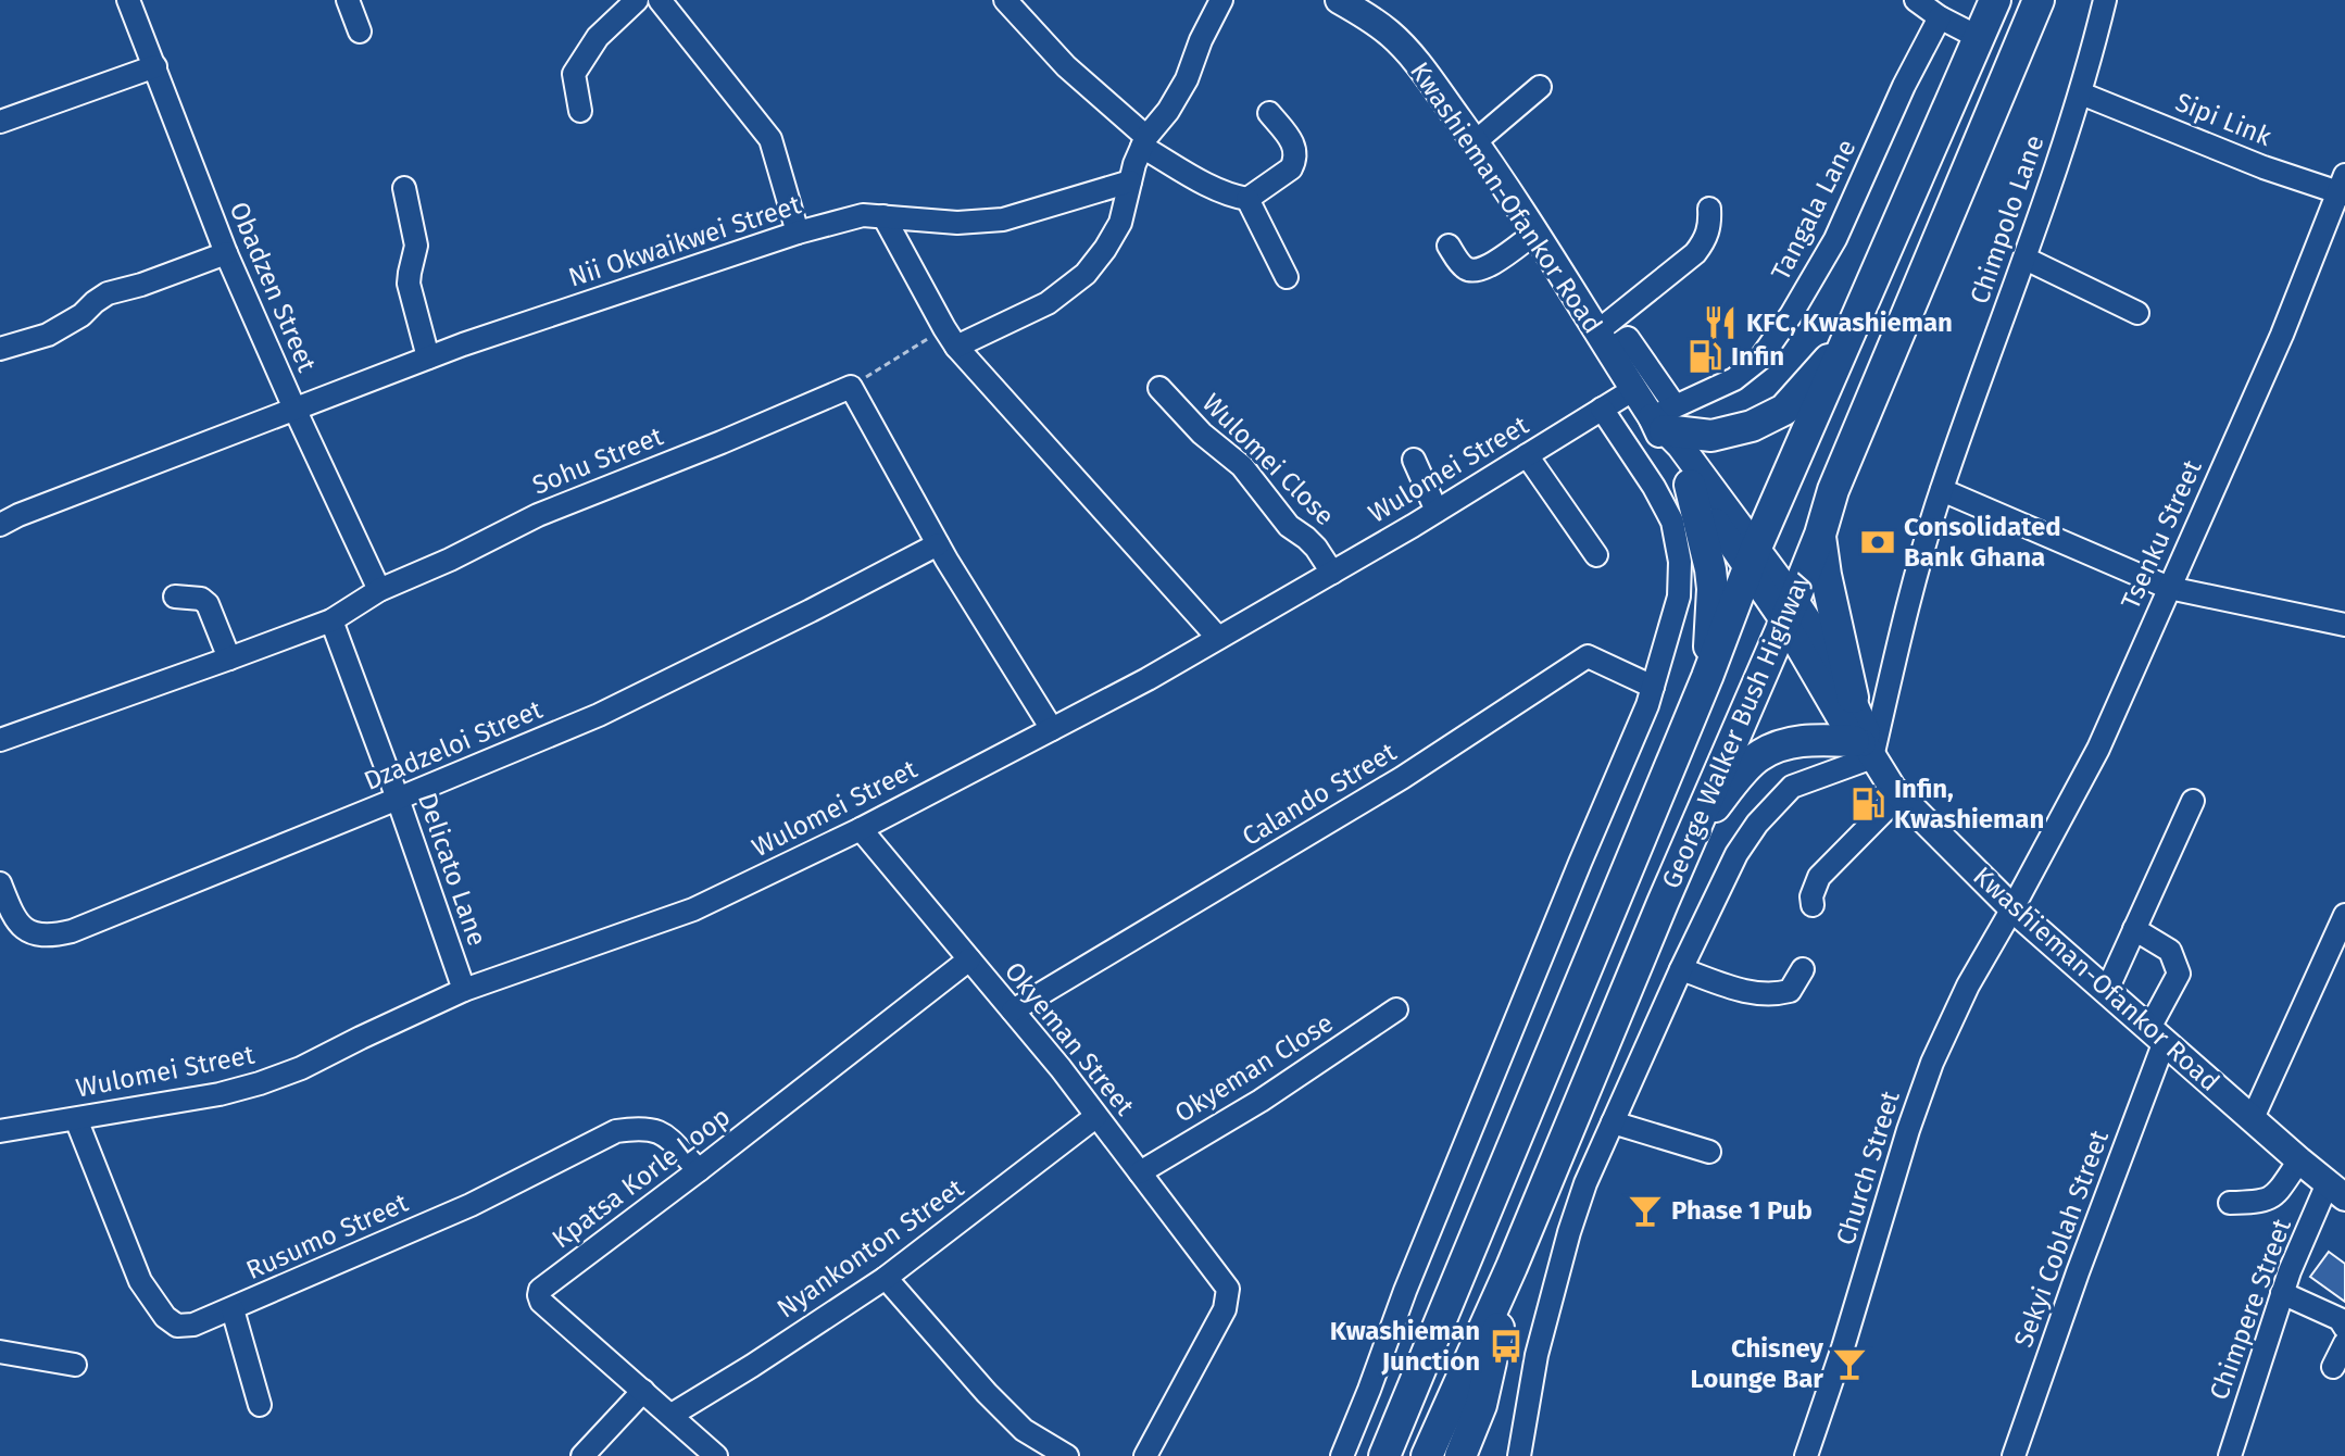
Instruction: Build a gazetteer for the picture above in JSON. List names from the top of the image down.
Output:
{
  "streets": {
    "highway": ["George Walker Bush Highway"],
    "main road": ["Kwashieman-Ofankor Road"],
    "street": [
      "Sipi Link",
      "Tangala Lane",
      "Chimpolo Lane",
      "Nii Okwaikwei Street",
      "Obadzen Street",
      "Wulomei Close",
      "Sohu Street",
      "Wulomei Street",
      "Tsenku Street",
      "Dzadzeloi Street",
      "Calando Street",
      "Delicato Lane",
      "Okyeman Street",
      "Okyeman Close",
      "Church Street",
      "Kpatsa Korle Loop",
      "Rusumo Street",
      "Sekyi Coblah Street",
      "Nyankonton Street",
      "Chimpere Street"
    ]
  },
  "crossings": [
    ["Sipi Link", "Chimpolo Lane"],
    ["Sipi Link", "Tsenku Street"],
    ["Kwashieman-Ofankor Road", "Tangala Lane"],
    ["Kwashieman-Ofankor Road", "Chimpolo Lane"],
    ["Kwashieman-Ofankor Road", "Wulomei Street"],
    ["Kwashieman-Ofankor Road", "Tsenku Street"],
    ["Kwashieman-Ofankor Road", "George Walker Bush Highway"],
    ["Kwashieman-Ofankor Road", "Church Street"],
    ["Kwashieman-Ofankor Road", "Sekyi Coblah Street"],
    ["Kwashieman-Ofankor Road", "Chimpere Street"],
    ["Nii Okwaikwei Street", "Obadzen Street"],
    ["Obadzen Street", "Sohu Street"],
    ["Wulomei Close", "Wulomei Street"],
    ["Sohu Street", "Delicato Lane"],
    ["Wulomei Street", "Delicato Lane"],
    ["Wulomei Street", "Okyeman Street"],
    ["Wulomei Street", "Rusumo Street"],
    ["Tsenku Street", "Church Street"],
    ["Dzadzeloi Street", "Delicato Lane"],
    ["Calando Street", "Okyeman Street"],
    ["Okyeman Street", "Okyeman Close"],
    ["Okyeman Street", "Kpatsa Korle Loop"],
    ["Okyeman Street", "Nyankonton Street"],
    ["Kpatsa Korle Loop", "Rusumo Street"],
    ["Kpatsa Korle Loop", "Nyankonton Street"]
  ],
  "places": {
    "restaurant": ["KFC, Kwashieman"],
    "fuel station": ["Infin", "Infin, Kwashieman"],
    "bank": ["Consolidated Bank Ghana"],
    "bar": ["Phase 1 Pub", "Chisney Lounge Bar"],
    "bus stop": ["Kwashieman Junction"]
  }
}
